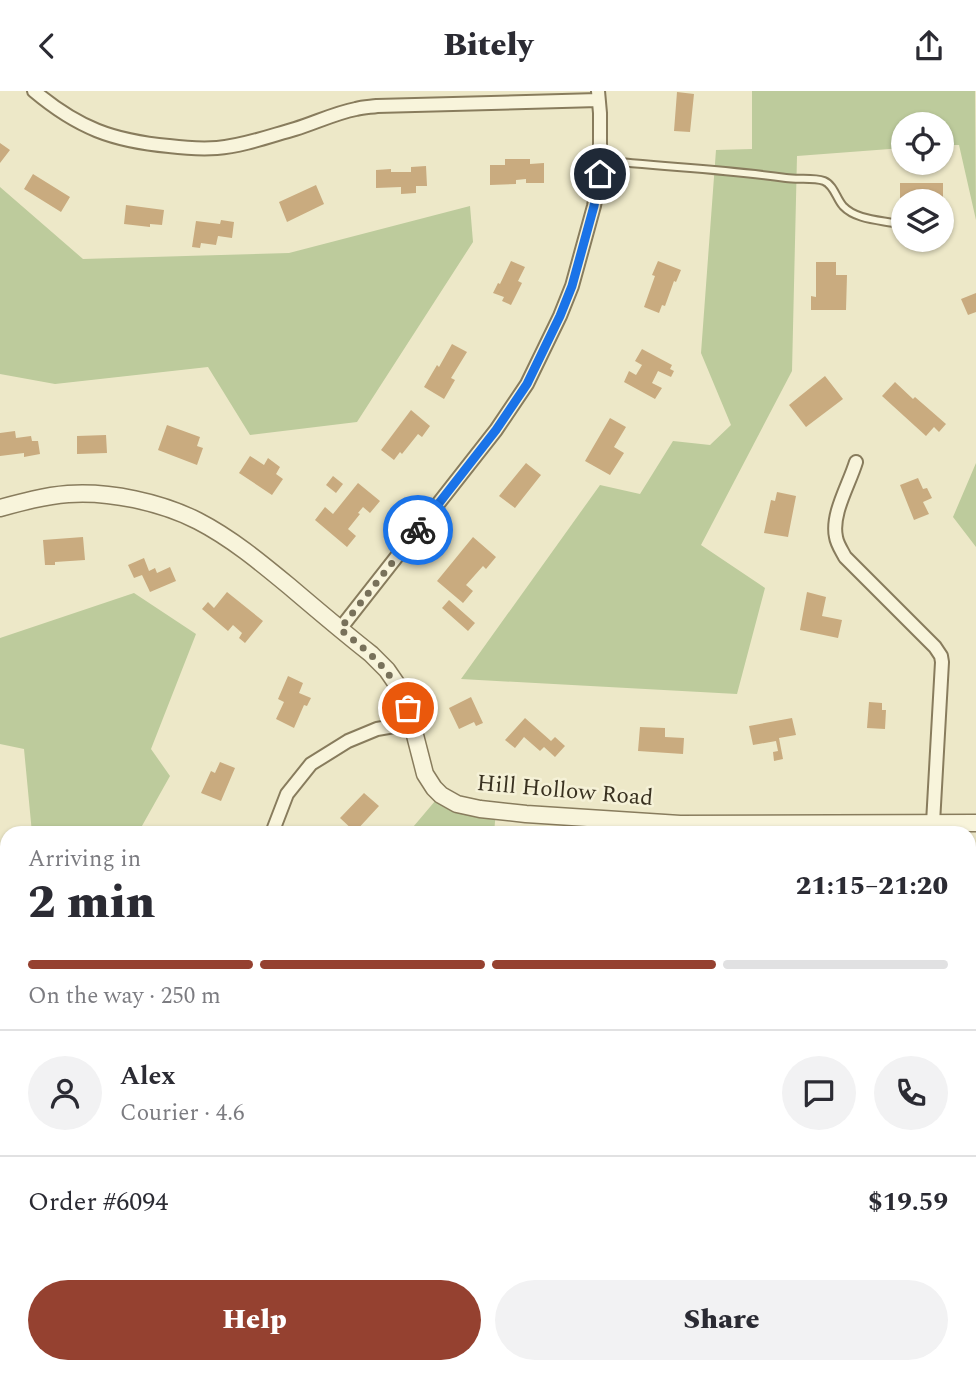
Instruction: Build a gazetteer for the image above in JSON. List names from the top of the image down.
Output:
{
  "streets": {
    "street": ["Hill Hollow Road"]
  },
  "page": {
    "header": "Bitely",
    "heading": ["2 min", "Arriving in", "21:15–21:20"],
    "panel": [
      "Alex",
      "Courier · 4.6",
      "Order #6094",
      "$19.59"
    ],
    "bar": "On the way · 250 m",
    "buttons": ["Help", "Share"]
  }
}
